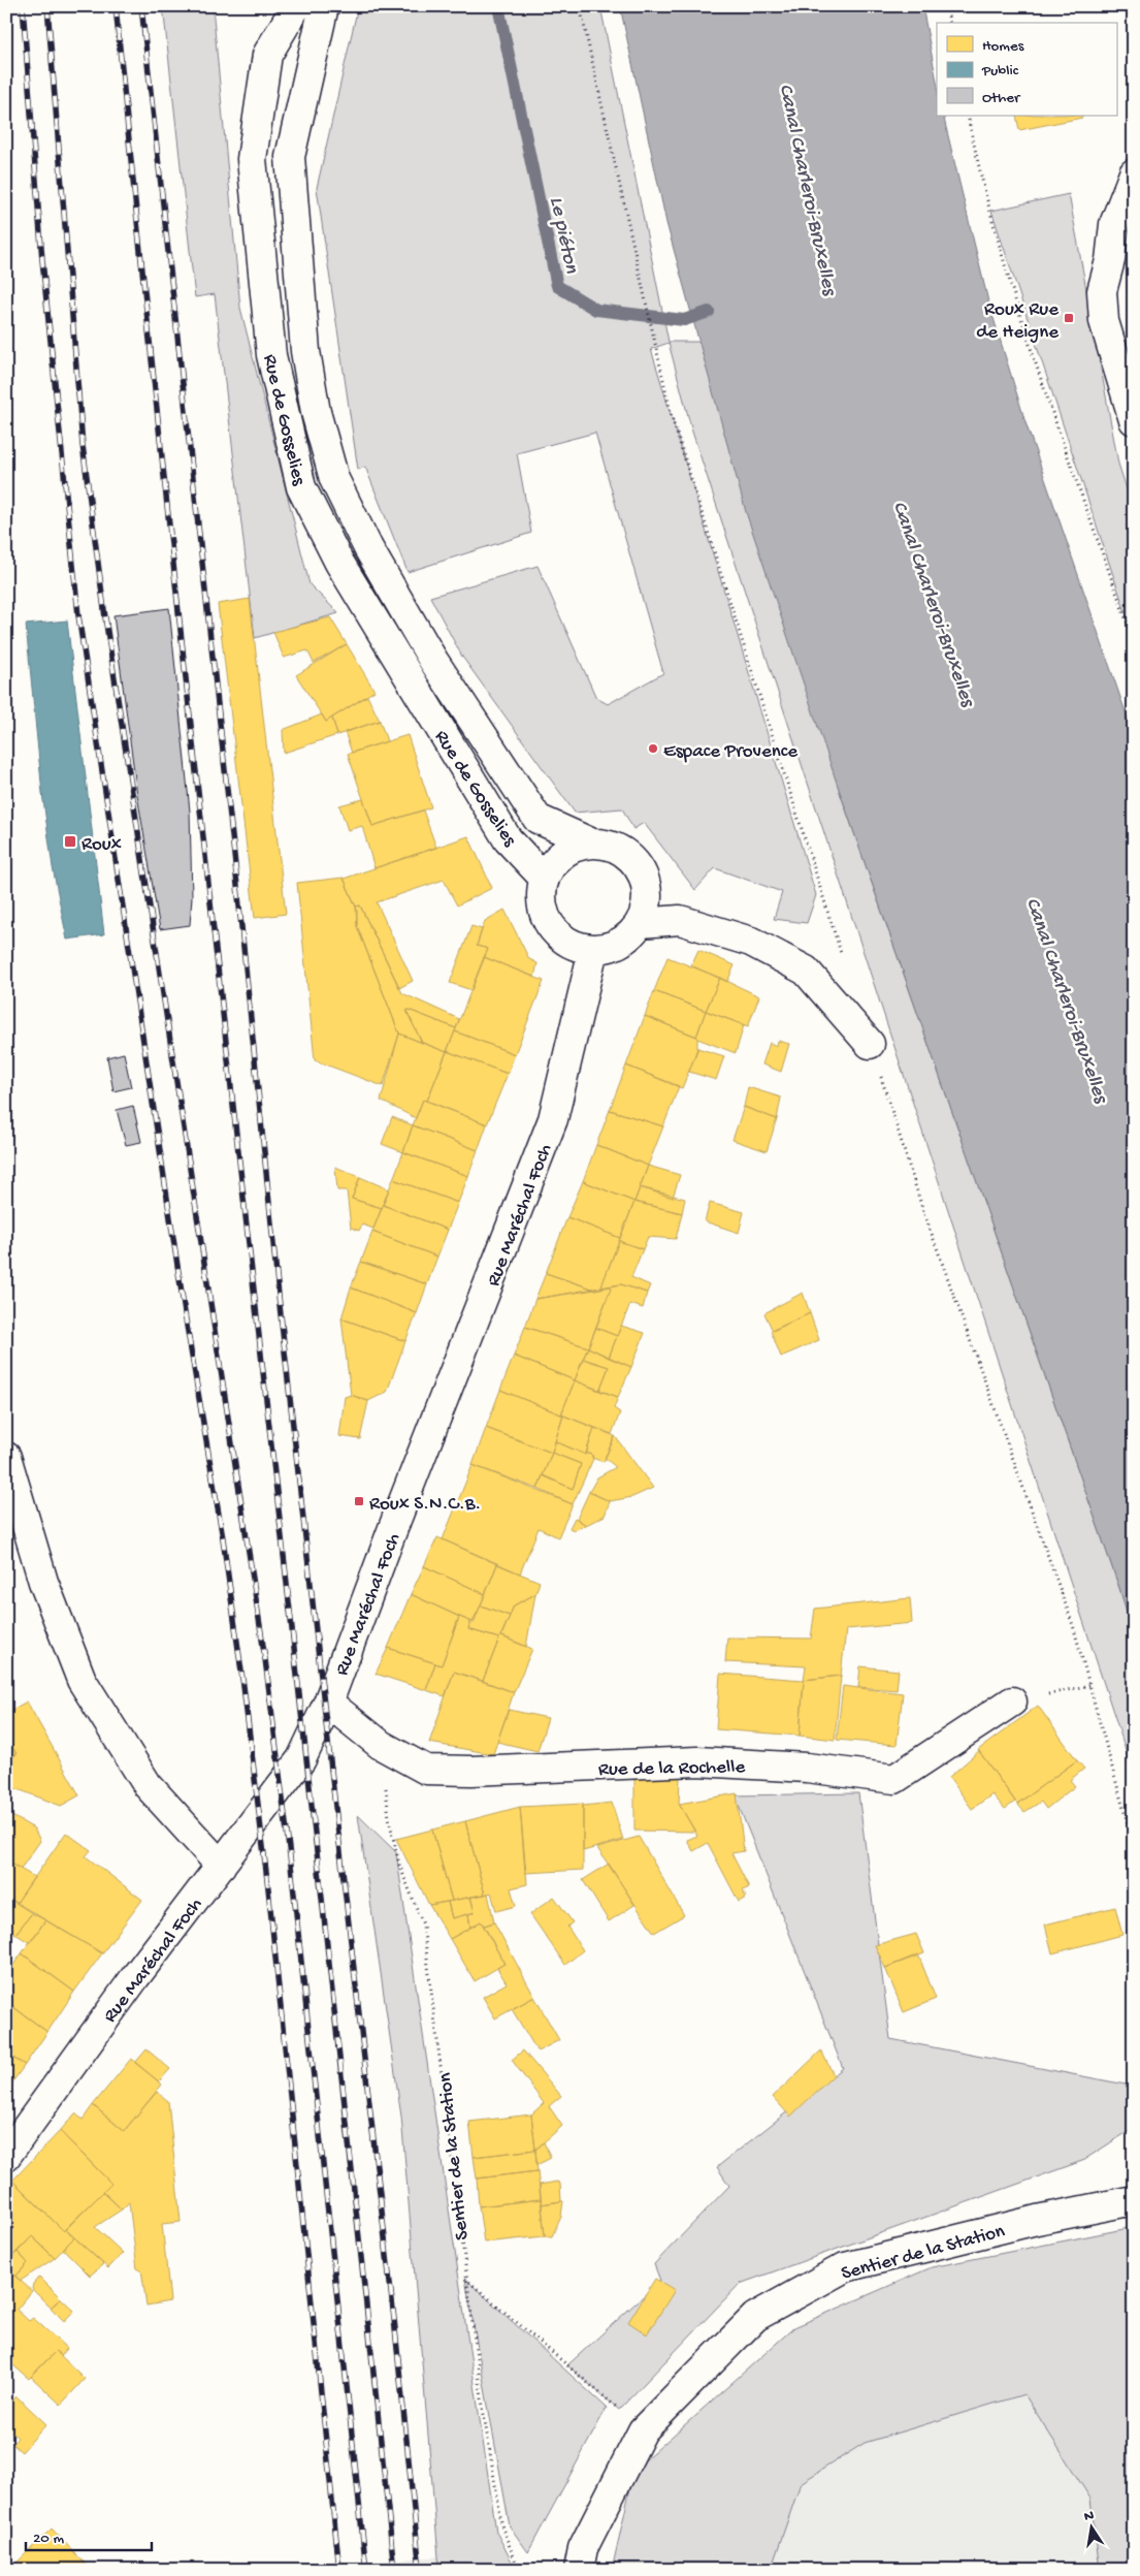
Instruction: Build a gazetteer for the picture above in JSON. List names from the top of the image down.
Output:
{
  "streets": {
    "street": [
      "Rue de Gosselies",
      "Rue Maréchal Foch",
      "Rue de la Rochelle",
      "Sentier de la Station"
    ]
  },
  "crossings": [
    ["Rue de Gosselies", "Rue Maréchal Foch"],
    ["Rue Maréchal Foch", "Rue de la Rochelle"],
    ["Rue de la Rochelle", "Sentier de la Station"]
  ],
  "water": ["Canal Charleroi-Bruxelles", "Le piéton"],
  "places": {
    "transit": ["Roux Rue de Heigne", "Roux", "Roux S.N.C.B."],
    "other": ["Espace Provence"]
  },
  "legend": ["Homes", "Public", "Other"],
  "scale_bar": "20 m",
  "north": "top"
}
